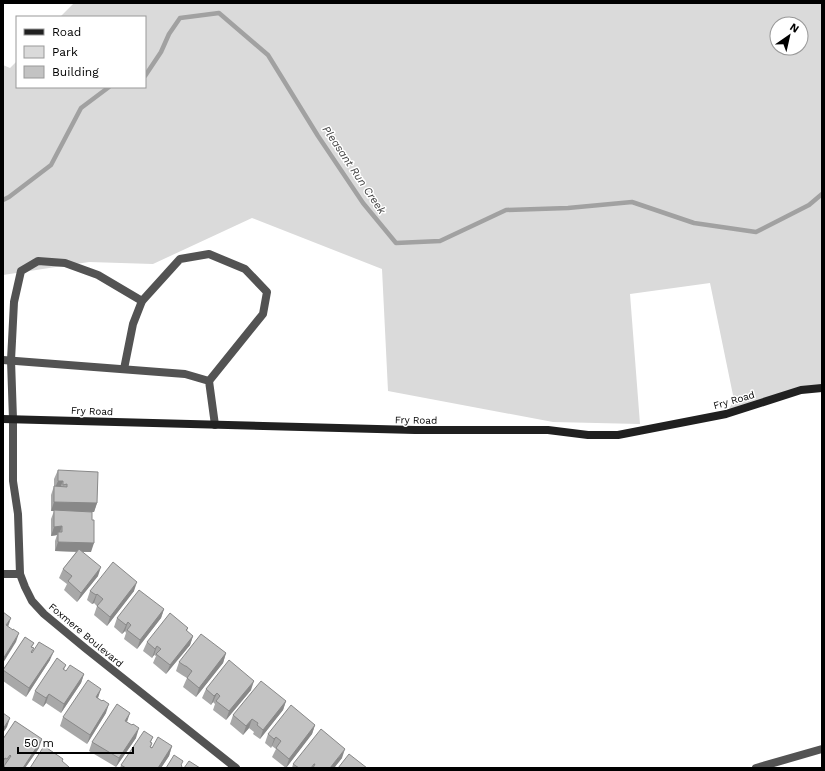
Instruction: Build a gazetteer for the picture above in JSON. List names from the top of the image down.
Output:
{
  "streets": {
    "street": ["Fry Road", "Foxmere Boulevard"]
  },
  "crossings": [
    ["Fry Road", "Foxmere Boulevard"]
  ],
  "water": ["Pleasant Run Creek"],
  "legend": ["Road", "Park", "Building"],
  "scale_bar": "50 m",
  "north": "top right"
}
